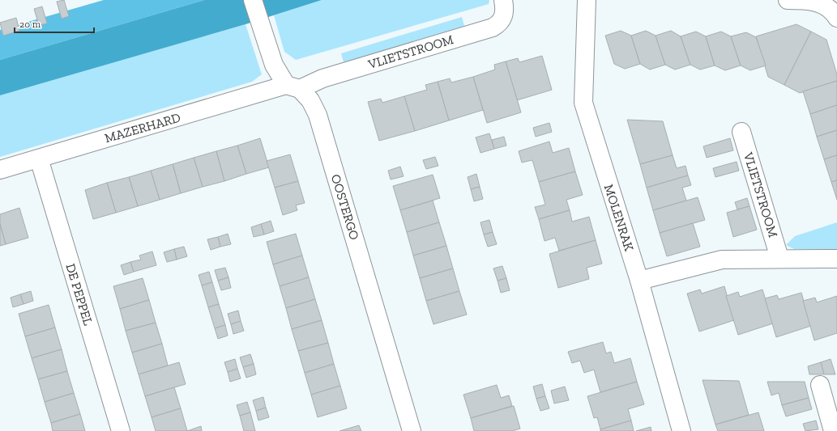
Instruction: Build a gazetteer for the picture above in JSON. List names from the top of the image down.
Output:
{
  "streets": {
    "street": [
      "VLIETSTROOM",
      "MAZERHARD",
      "OOSTERGO",
      "MOLENRAK",
      "DE PEPPEL"
    ]
  },
  "crossings": [
    ["VLIETSTROOM", "MAZERHARD"],
    ["VLIETSTROOM", "OOSTERGO"],
    ["VLIETSTROOM", "MOLENRAK"],
    ["MAZERHARD", "OOSTERGO"],
    ["MAZERHARD", "DE PEPPEL"]
  ],
  "scale_bar": "20 m"
}
